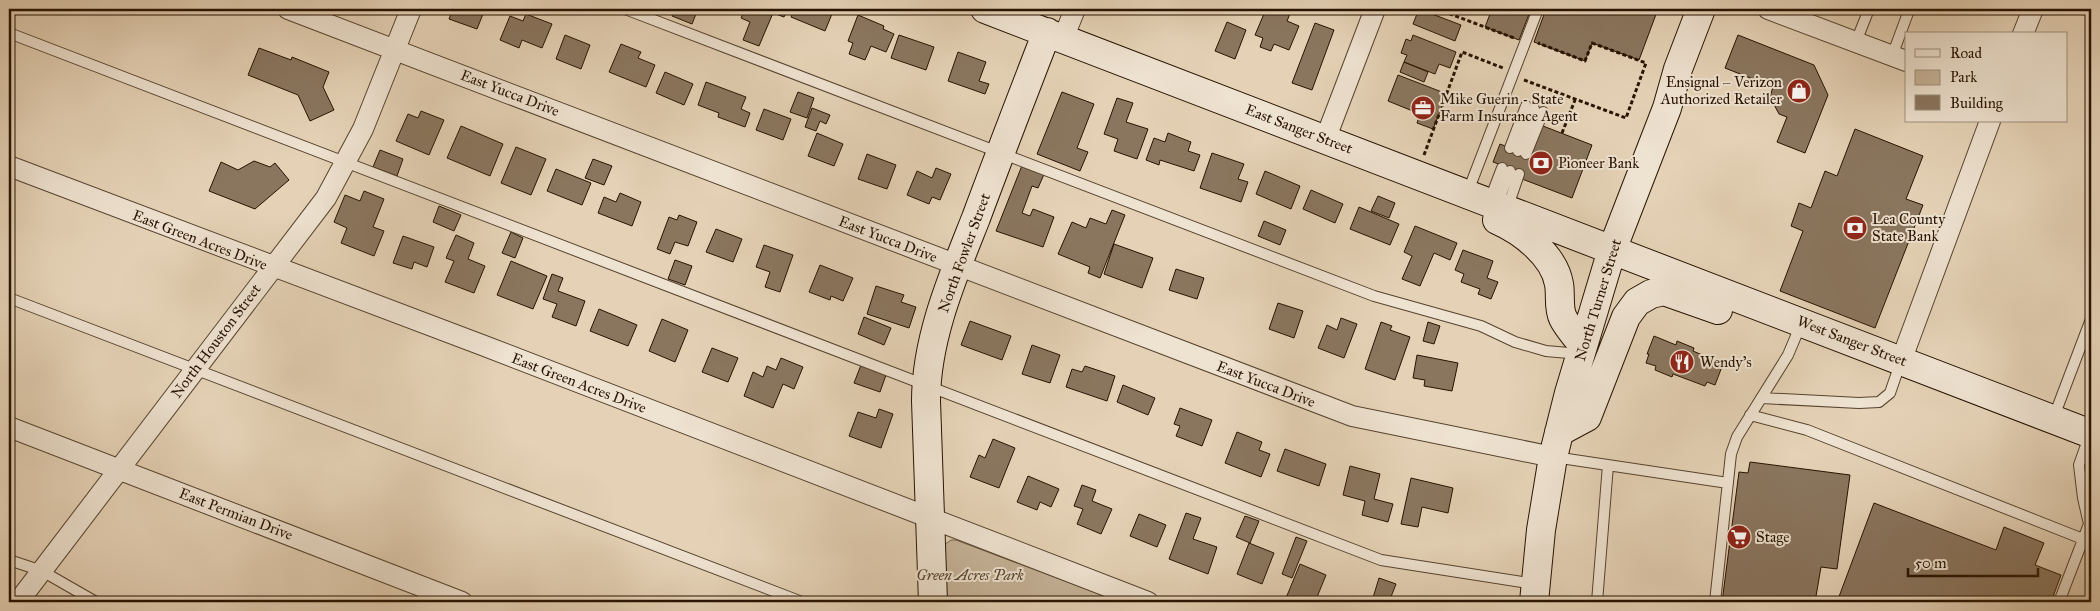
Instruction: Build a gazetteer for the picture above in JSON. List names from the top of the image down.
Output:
{
  "streets": {
    "main road": [
      "East Sanger Street",
      "North Fowler Street",
      "North Turner Street",
      "West Sanger Street"
    ],
    "street": [
      "East Yucca Drive",
      "East Green Acres Drive",
      "North Houston Street",
      "East Permian Drive"
    ]
  },
  "crossings": [
    ["East Yucca Drive", "North Fowler Street"],
    ["East Yucca Drive", "North Turner Street"],
    ["East Yucca Drive", "North Houston Street"],
    ["East Sanger Street", "North Fowler Street"],
    ["East Sanger Street", "North Turner Street"],
    ["East Sanger Street", "West Sanger Street"],
    ["East Green Acres Drive", "North Fowler Street"],
    ["East Green Acres Drive", "North Houston Street"],
    ["North Turner Street", "West Sanger Street"],
    ["North Houston Street", "East Permian Drive"]
  ],
  "parks": ["Green Acres Park"],
  "places": {
    "shop": ["Ensignal – Verizon Authorized Retailer"],
    "office": ["Mike Guerin - State Farm Insurance Agent"],
    "bank": ["Pioneer Bank", "Lea County State Bank"],
    "restaurant": ["Wendy's"],
    "supermarket": ["Stage"]
  },
  "legend": ["Road", "Park", "Building"],
  "scale_bar": "50 m"
}
